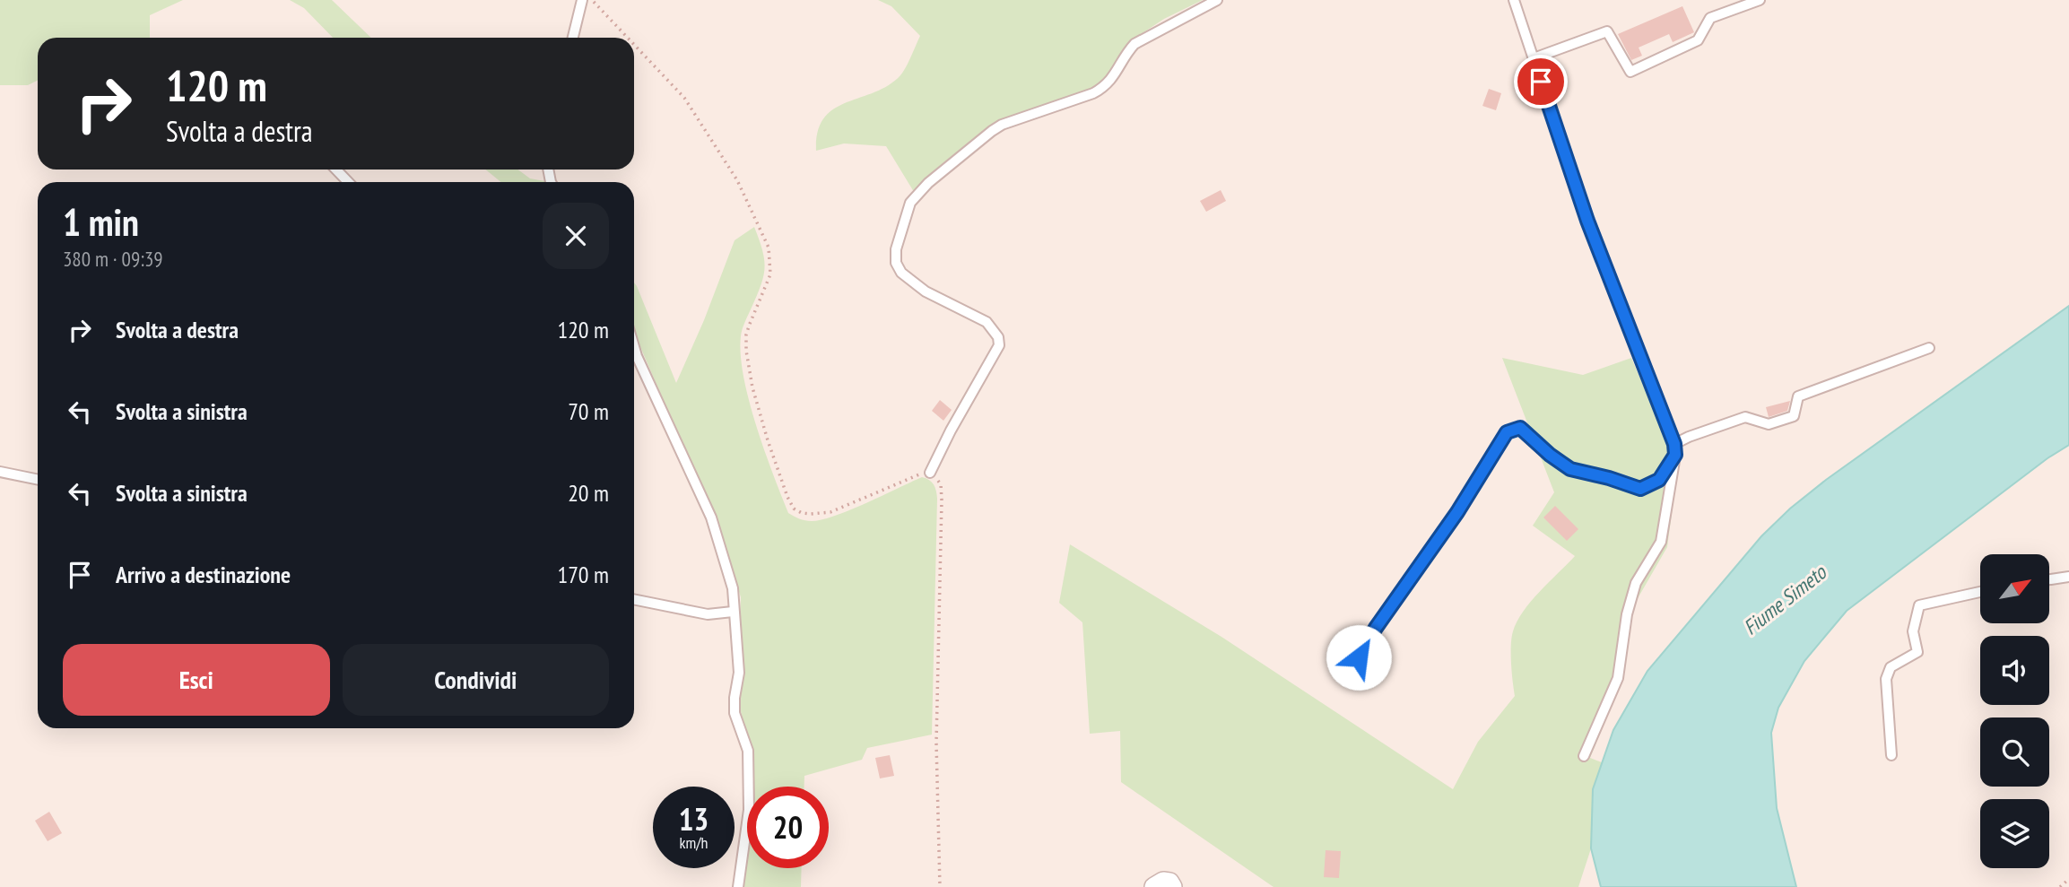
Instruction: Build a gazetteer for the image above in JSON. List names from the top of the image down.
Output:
{
  "water": ["Fiume Simeto"],
  "north": "top right",
  "page": {
    "turn": ["120 m", "Svolta a destra"],
    "heading": ["1 min", "380 m · 09:39"],
    "list": [
      {
        "name": "Svolta a destra",
        "value": "120 m"
      },
      {
        "name": "Svolta a sinistra",
        "value": "70 m"
      },
      {
        "name": "Svolta a sinistra",
        "value": "20 m"
      },
      {
        "name": "Arrivo a destinazione",
        "value": "170 m"
      }
    ],
    "buttons": ["Esci", "Condividi"],
    "speed": "13 km/h",
    "limit": "20"
  }
}
